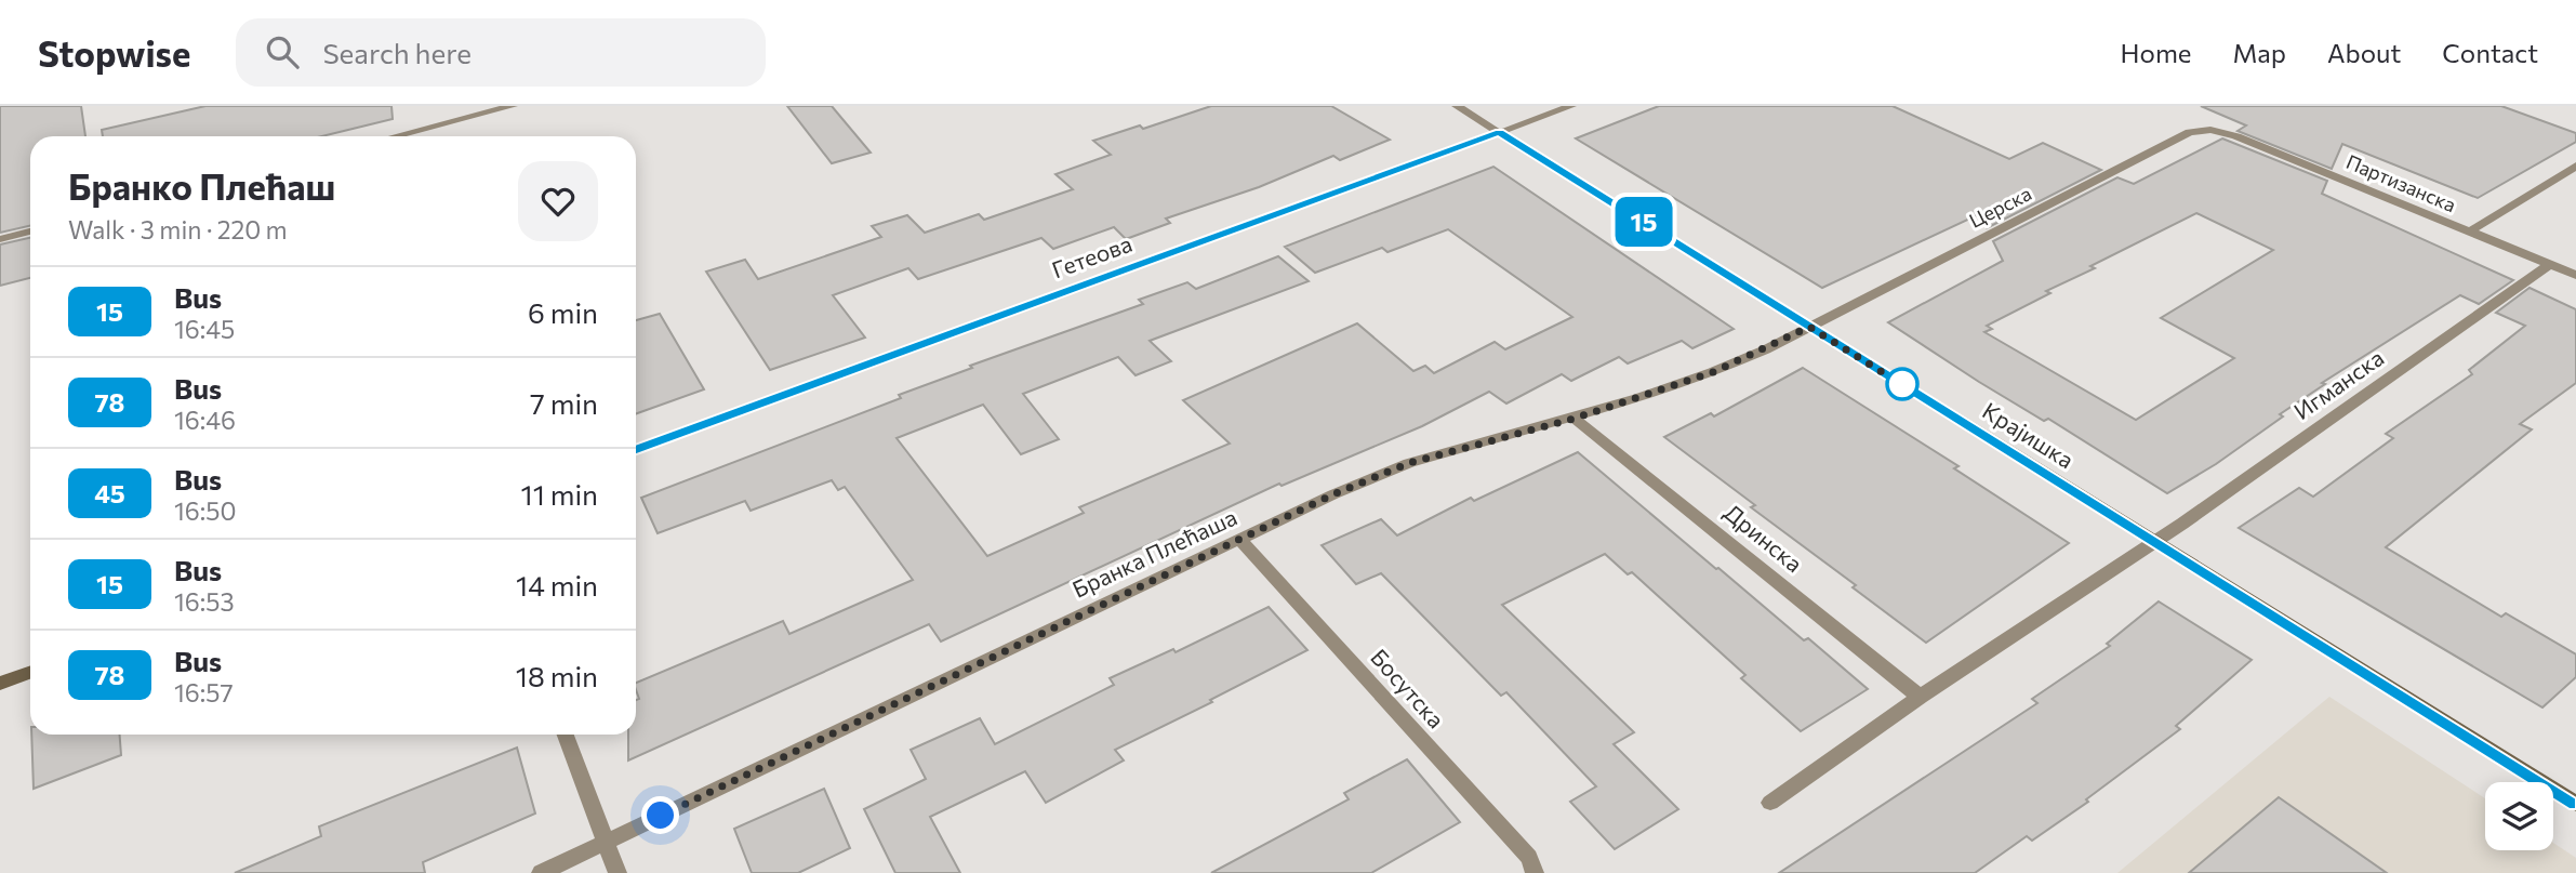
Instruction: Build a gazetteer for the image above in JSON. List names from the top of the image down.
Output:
{
  "streets": {
    "main road": ["Гетеова", "Крајишка"],
    "street": [
      "Партизанска",
      "Церска",
      "Игманска",
      "Дринска",
      "Бранка Плећаша",
      "Босутска"
    ]
  },
  "crossings": [
    ["Партизанска", "Церска"],
    ["Партизанска", "Игманска"],
    ["Церска", "Крајишка"],
    ["Церска", "Бранка Плећаша"],
    ["Гетеова", "Крајишка"],
    ["Игманска", "Крајишка"],
    ["Крајишка", "Бранка Плећаша"],
    ["Дринска", "Бранка Плећаша"],
    ["Бранка Плећаша", "Босутска"]
  ],
  "lines": ["bus line 15"],
  "page": {
    "header": "Stopwise",
    "search": "Search here",
    "nav": [
      "Home",
      "Map",
      "About",
      "Contact"
    ],
    "on_map": "15",
    "heading": ["Бранко Плећаш", "Walk · 3 min · 220 m"],
    "list": [
      {
        "mark": "15",
        "name": "Bus",
        "note": "16:45",
        "value": "6 min"
      },
      {
        "mark": "78",
        "name": "Bus",
        "note": "16:46",
        "value": "7 min"
      },
      {
        "mark": "45",
        "name": "Bus",
        "note": "16:50",
        "value": "11 min"
      },
      {
        "mark": "15",
        "name": "Bus",
        "note": "16:53",
        "value": "14 min"
      },
      {
        "mark": "78",
        "name": "Bus",
        "note": "16:57",
        "value": "18 min"
      }
    ]
  }
}
